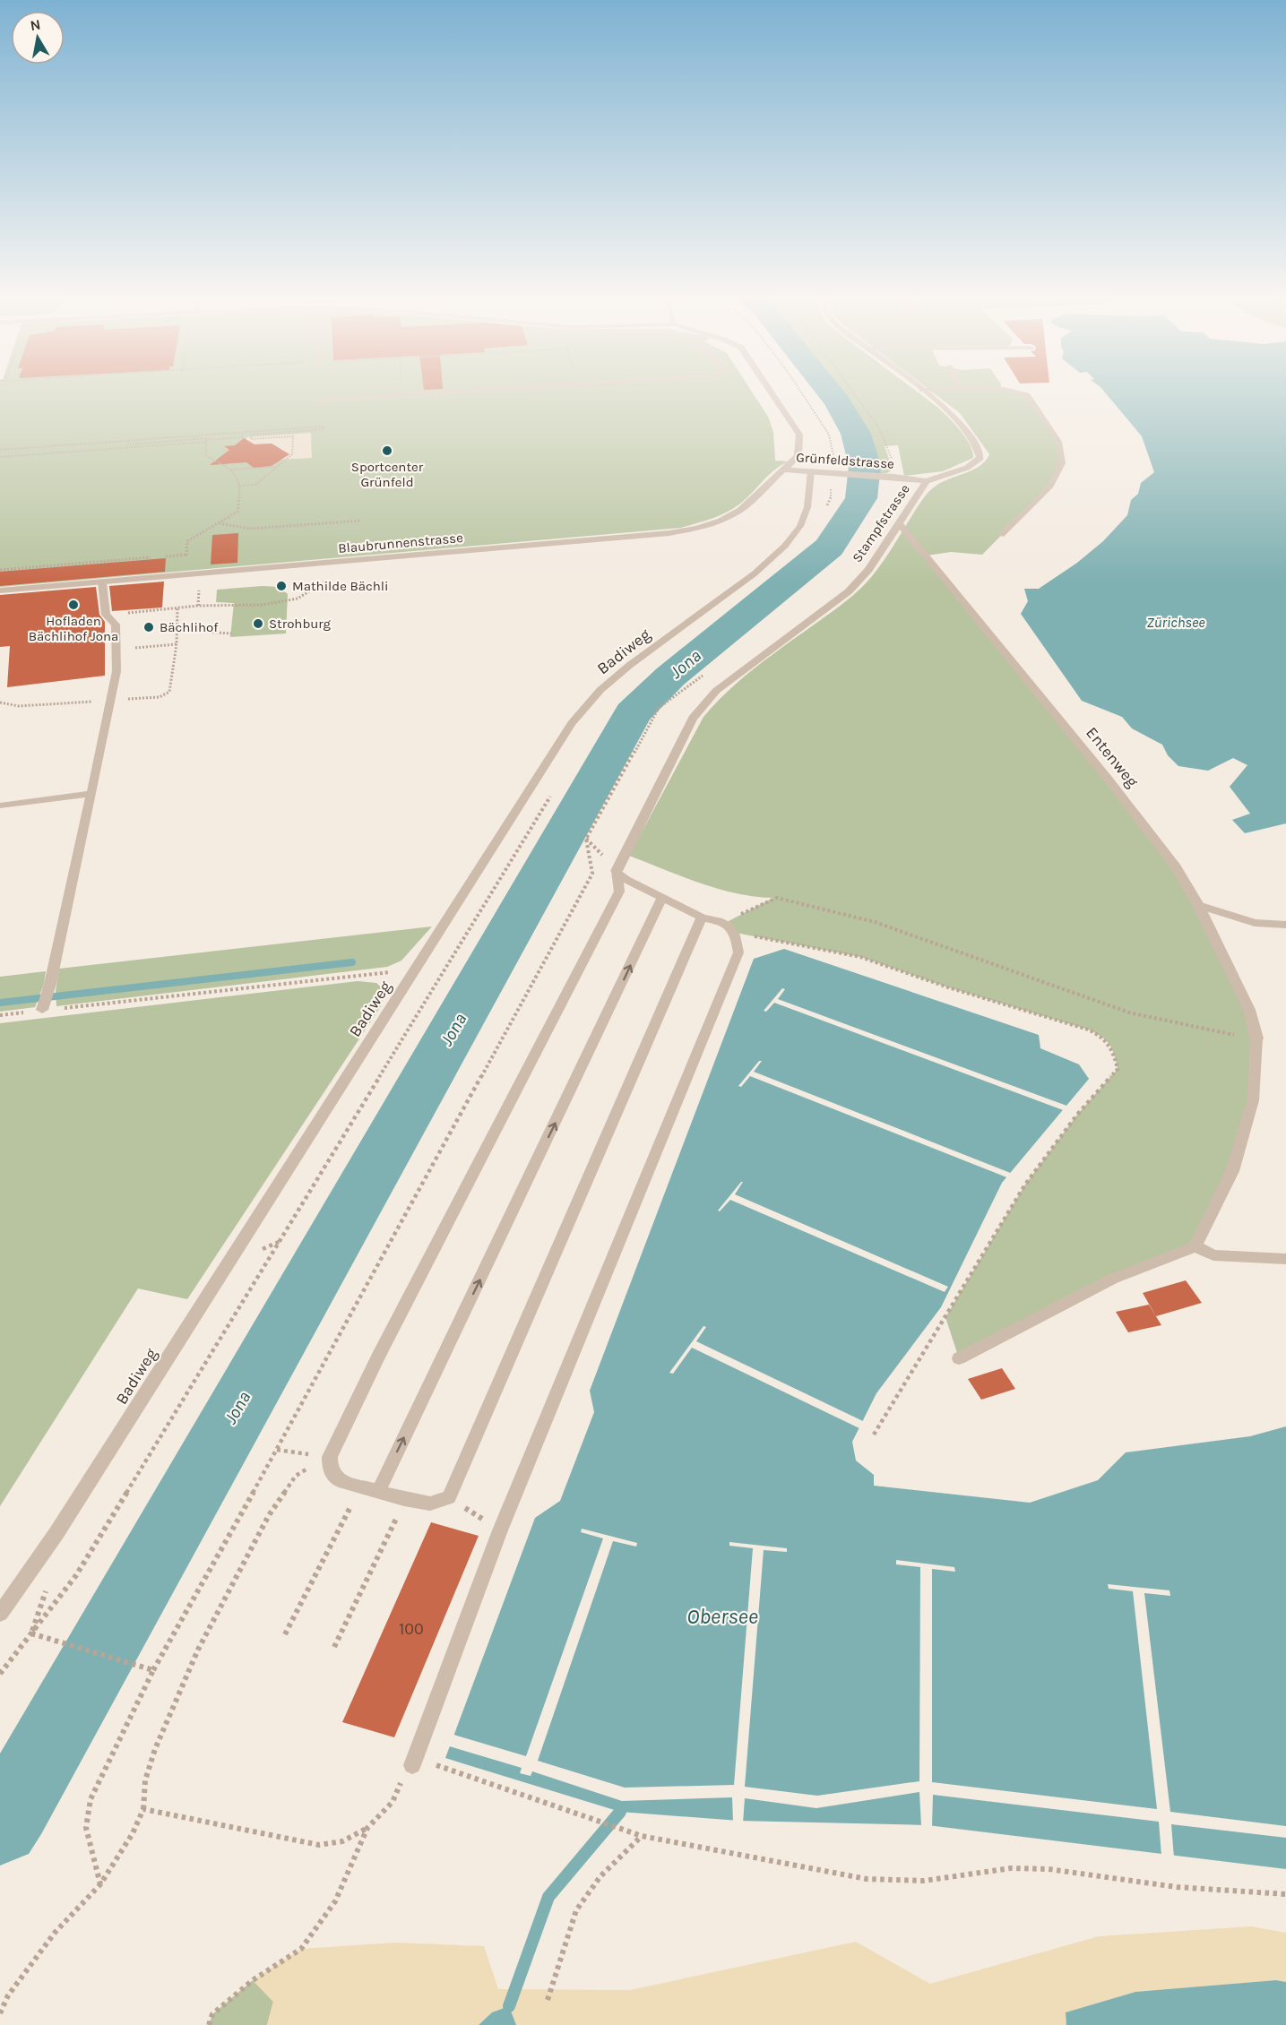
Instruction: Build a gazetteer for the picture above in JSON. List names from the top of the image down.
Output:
{
  "streets": {
    "street": [
      "Grünfeldstrasse",
      "Stampfstrasse",
      "Blaubrunnenstrasse",
      "Entenweg"
    ],
    "lane": ["Badiweg"]
  },
  "crossings": [
    ["Grünfeldstrasse", "Stampfstrasse"],
    ["Grünfeldstrasse", "Blaubrunnenstrasse"],
    ["Grünfeldstrasse", "Badiweg"],
    ["Stampfstrasse", "Entenweg"]
  ],
  "water": ["Zürichsee", "Jona", "Obersee"],
  "places": [
    "Sportcenter Grünfeld",
    "Mathilde Bächli",
    "Hofladen Bächlihof Jona",
    "Strohburg",
    "Bächlihof"
  ],
  "house_numbers": ["100"],
  "north": "top"
}
